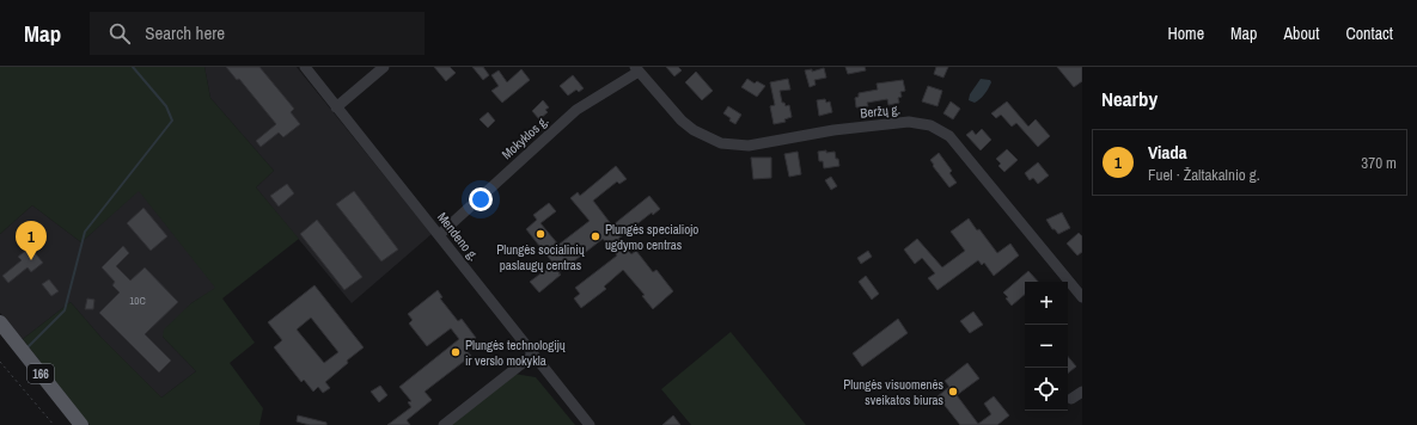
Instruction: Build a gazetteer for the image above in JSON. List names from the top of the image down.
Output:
{
  "streets": {
    "main road": ["166"],
    "street": ["Beržų g.", "Mokyklos g.", "Mendeno g."]
  },
  "crossings": [
    ["Beržų g.", "Mokyklos g."],
    ["Mokyklos g.", "Mendeno g."]
  ],
  "places": [
    "Plungės socialinių paslaugų centras",
    "Plungės specialiojo ugdymo centras",
    "Plungės technologijų ir verslo mokykla",
    "Plungės visuomenės sveikatos biuras"
  ],
  "house_numbers": ["10C"],
  "page": {
    "header": "Map",
    "search": "Search here",
    "nav": [
      "Home",
      "Map",
      "About",
      "Contact"
    ],
    "heading": "Nearby",
    "list": [
      {
        "mark": "1",
        "name": "Viada",
        "note": "Fuel · Žaltakalnio g.",
        "value": "370 m"
      }
    ],
    "pins": "1",
    "map_buttons": ["+", "−"]
  }
}
